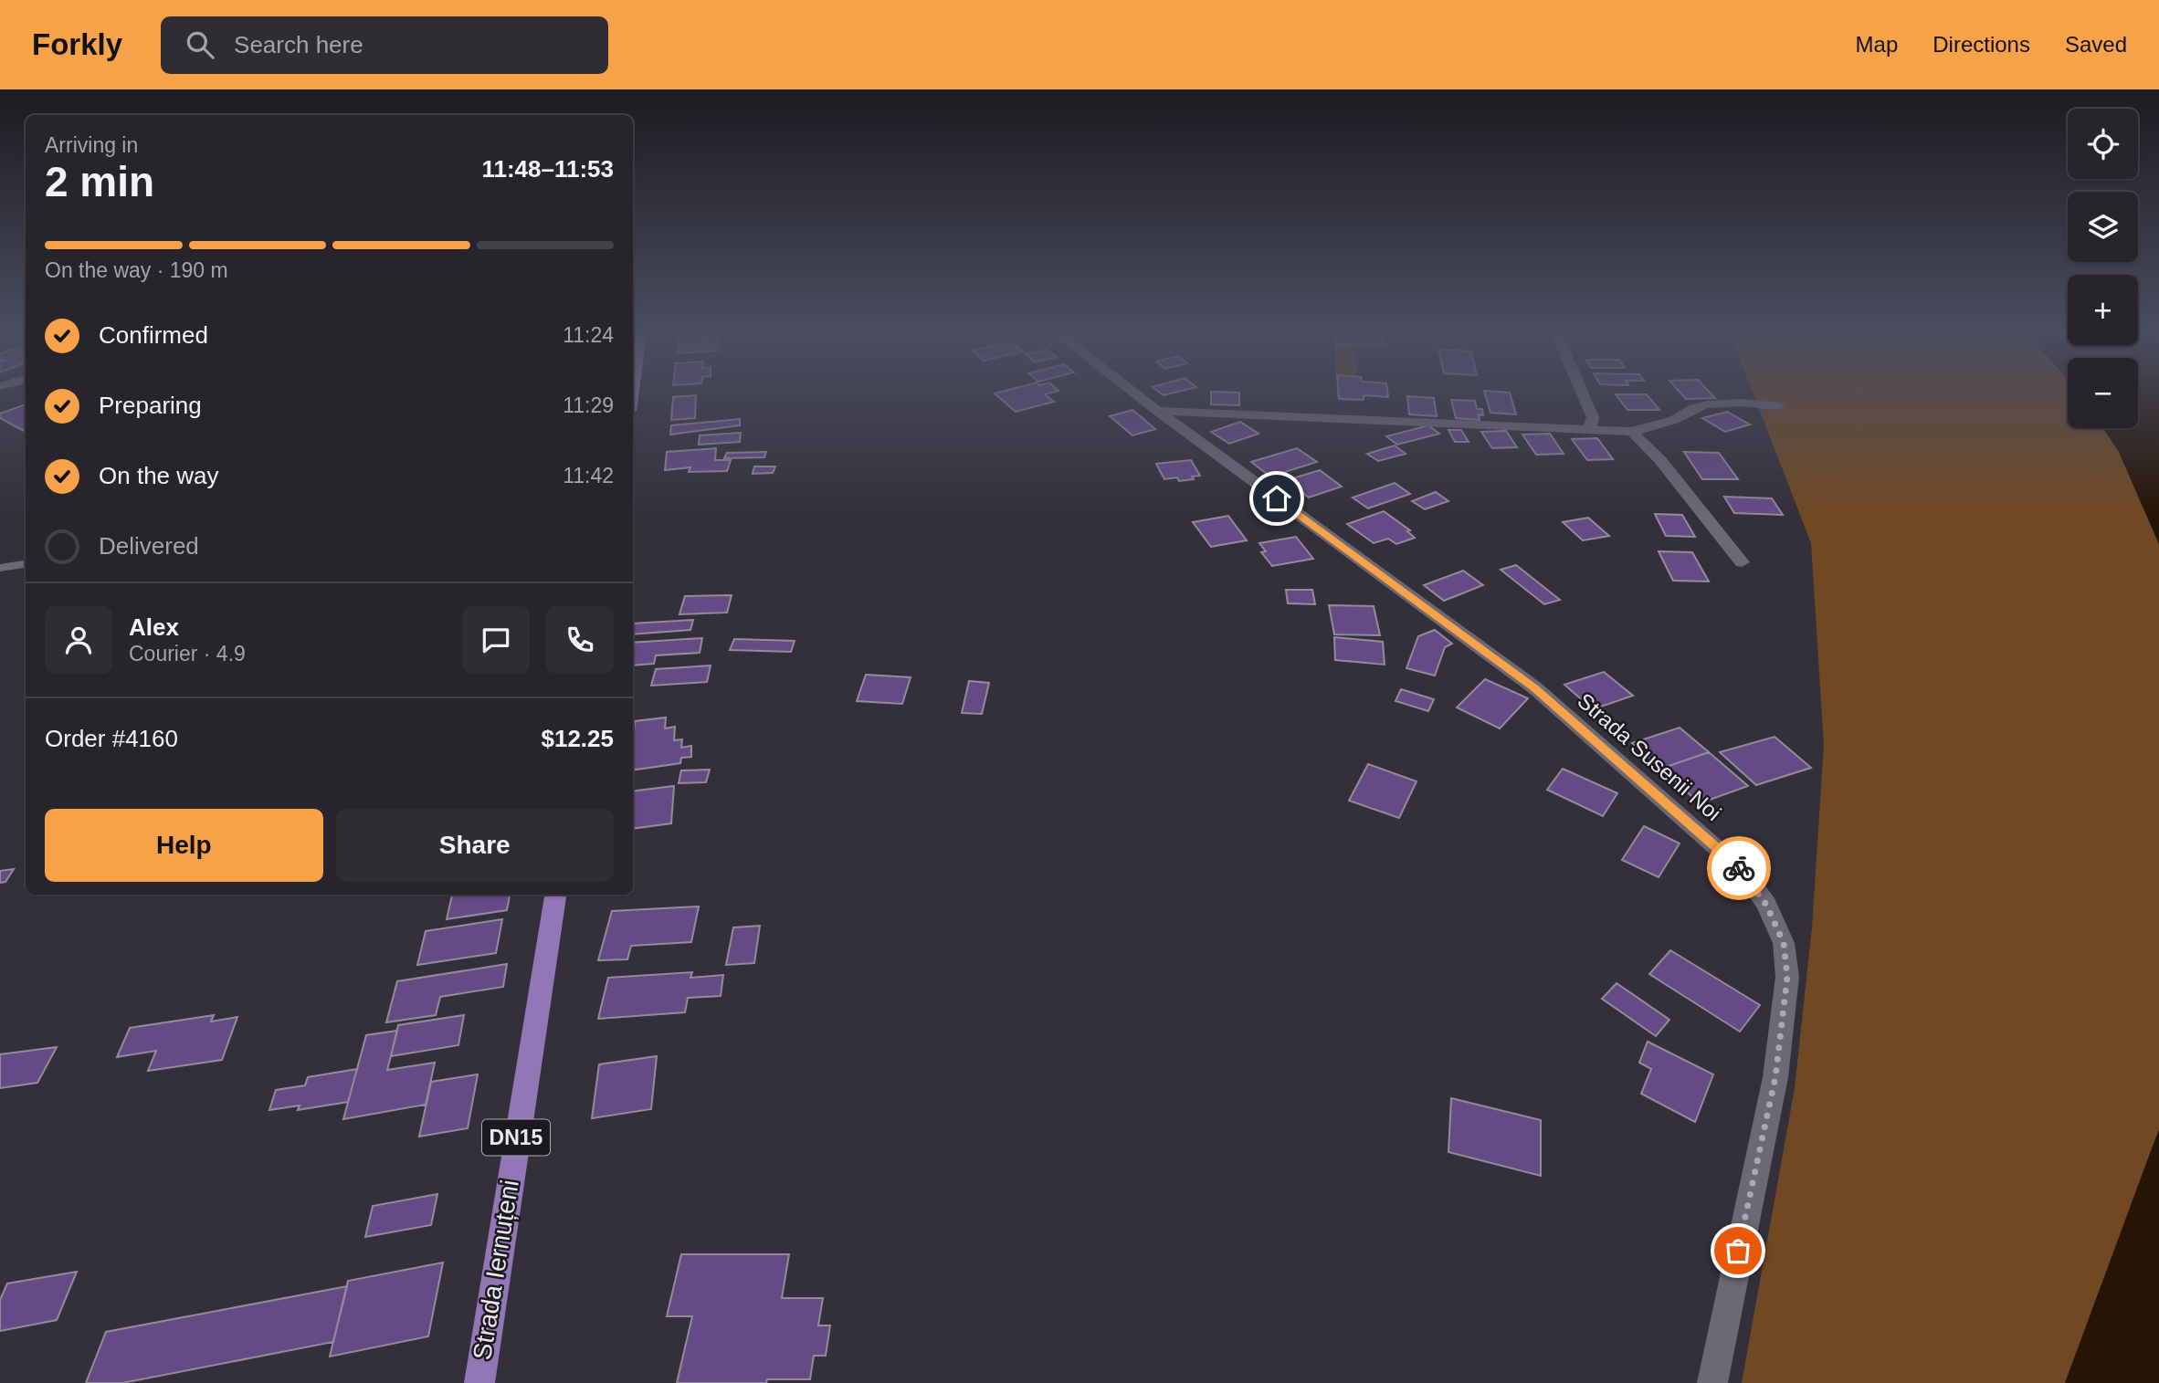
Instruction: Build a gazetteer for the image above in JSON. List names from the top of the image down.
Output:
{
  "streets": {
    "main road": ["DN15", "Strada Iernuțeni"],
    "street": ["Strada Susenii Noi"]
  },
  "page": {
    "header": "Forkly",
    "search": "Search here",
    "nav": ["Map", "Directions", "Saved"],
    "map_buttons": ["+", "−"],
    "heading": ["2 min", "Arriving in", "11:48–11:53"],
    "panel": [
      "Alex",
      "Courier · 4.9",
      "Order #4160",
      "$12.25"
    ],
    "bar": "On the way · 190 m",
    "list": [
      ["Confirmed", "11:24"],
      ["Preparing", "11:29"],
      ["On the way", "11:42"],
      "Delivered"
    ],
    "buttons": ["Help", "Share"]
  }
}
